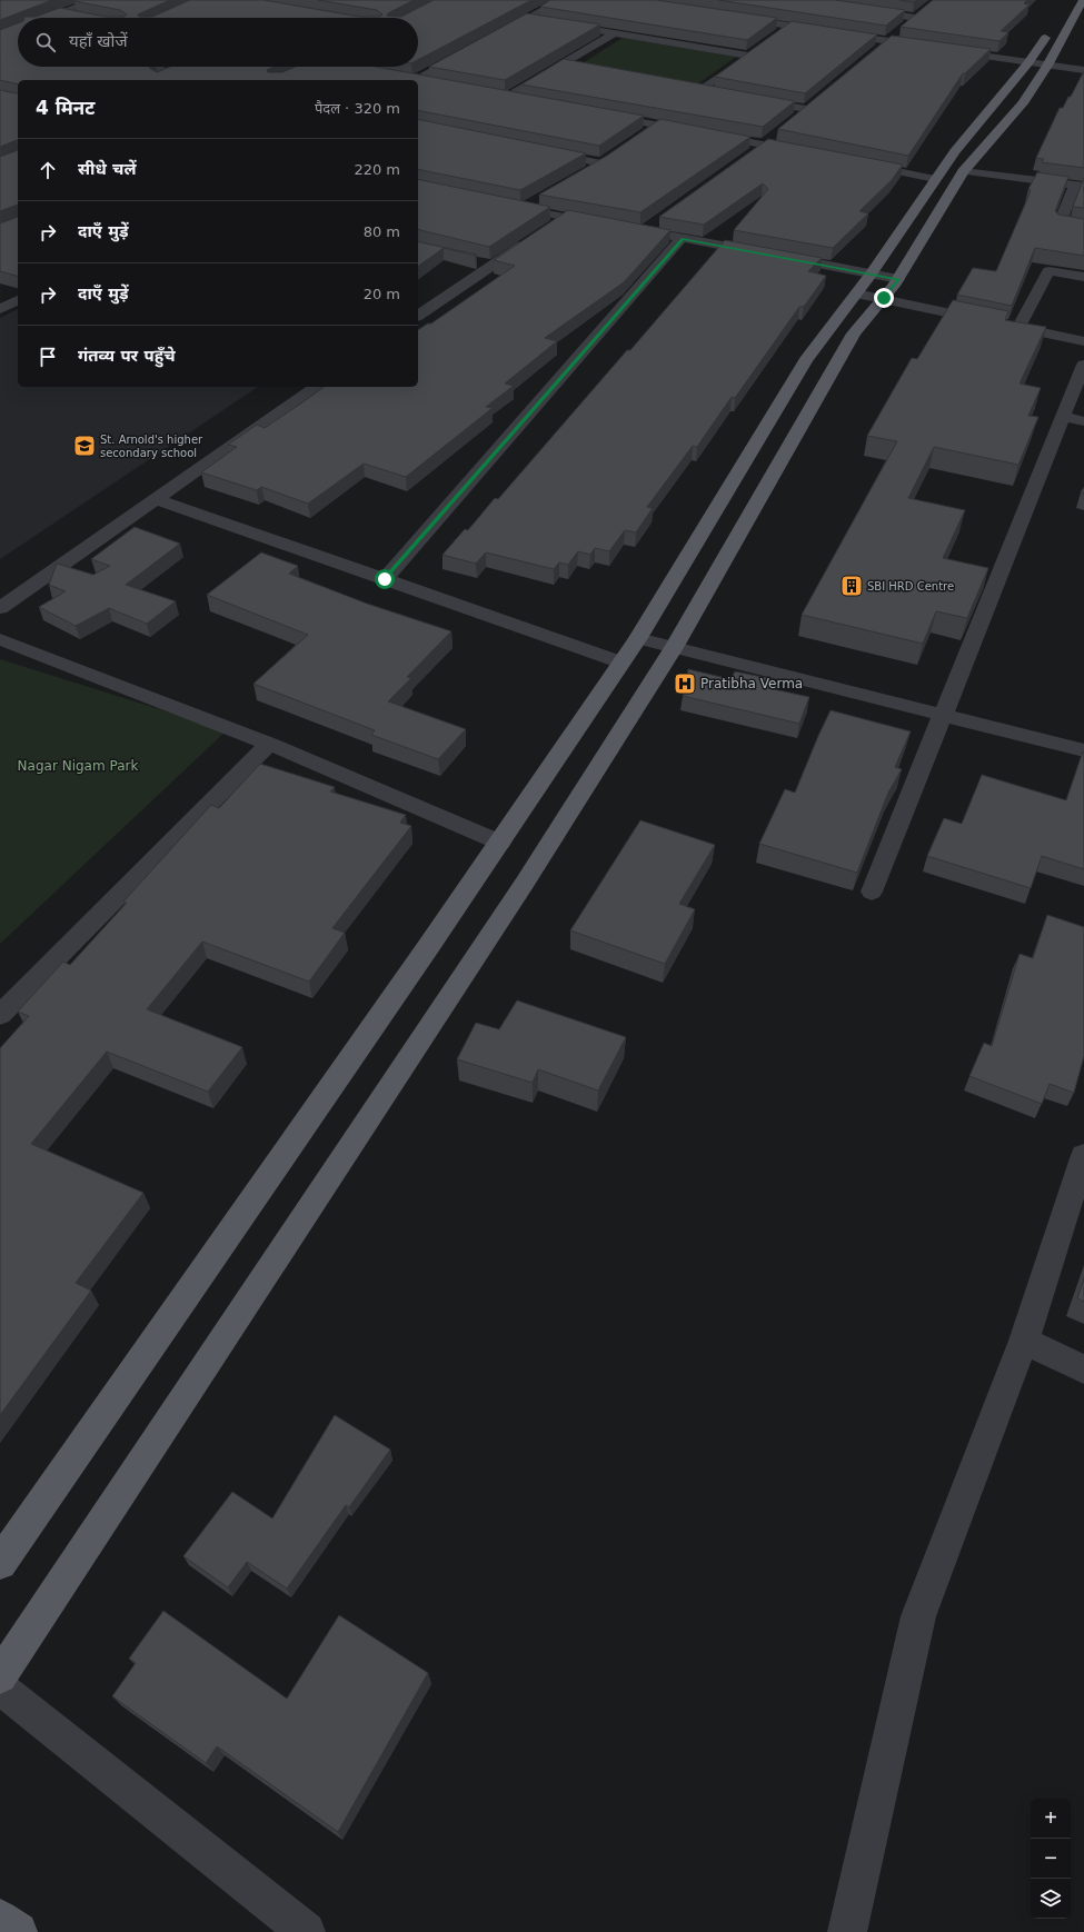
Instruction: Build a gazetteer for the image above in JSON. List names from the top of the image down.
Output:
{
  "parks": ["Nagar Nigam Park"],
  "places": {
    "school or university": ["St. Arnold's higher secondary school"],
    "building": ["SBI HRD Centre"],
    "hospital": ["Pratibha Verma"]
  },
  "page": {
    "search": "यहाँ खोजें",
    "heading": ["4 मिनट", "पैदल · 320 m"],
    "list": [
      ["सीधे चलें", "220 m"],
      ["दाएँ मुड़ें", "80 m"],
      ["दाएँ मुड़ें", "20 m"],
      "गंतव्य पर पहुँचे"
    ],
    "map_buttons": ["+", "−"]
  }
}
